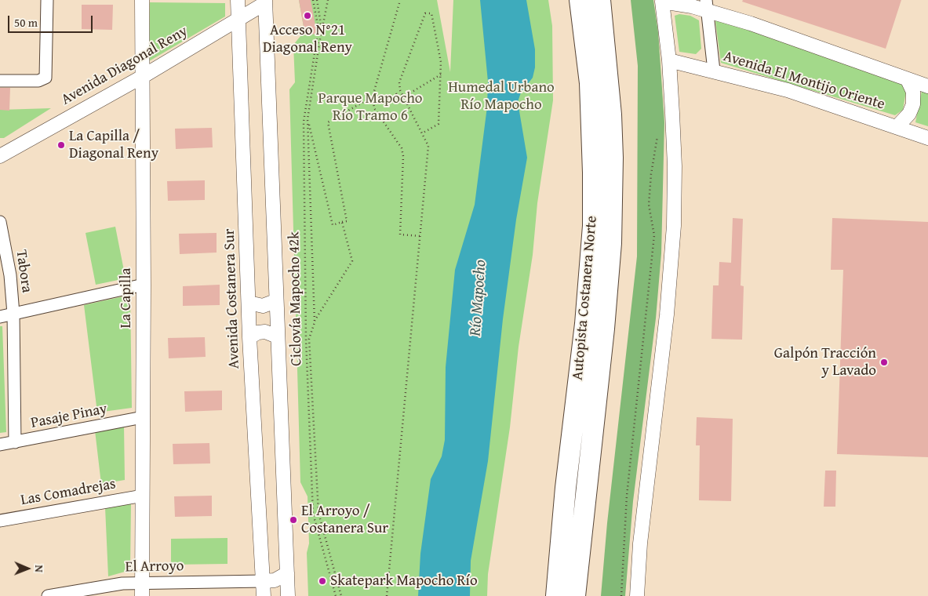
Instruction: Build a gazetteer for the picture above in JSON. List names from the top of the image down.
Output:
{
  "streets": {
    "highway": ["Autopista Costanera Norte"],
    "street": [
      "Avenida Diagonal Reny",
      "Avenida El Montijo Oriente",
      "Tabora",
      "La Capilla",
      "Avenida Costanera Sur",
      "Pasaje Pinay",
      "Las Comadrejas",
      "El Arroyo"
    ],
    "path": ["Ciclovía Mapocho 42k"]
  },
  "crossings": [
    ["Avenida Diagonal Reny", "La Capilla"],
    ["Avenida Diagonal Reny", "Avenida Costanera Sur"],
    ["Tabora", "Pasaje Pinay"],
    ["La Capilla", "Pasaje Pinay"],
    ["La Capilla", "Las Comadrejas"],
    ["La Capilla", "El Arroyo"],
    ["Avenida Costanera Sur", "El Arroyo"]
  ],
  "water": ["Río Mapocho"],
  "parks": ["Humedal Urbano Río Mapocho", "Parque Mapocho Río Tramo 6"],
  "places": [
    "Acceso N°21 Diagonal Reny",
    "La Capilla / Diagonal Reny",
    "Galpón Tracción y Lavado",
    "El Arroyo / Costanera Sur",
    "Skatepark Mapocho Río"
  ],
  "scale_bar": "50 m",
  "north": "right"
}
